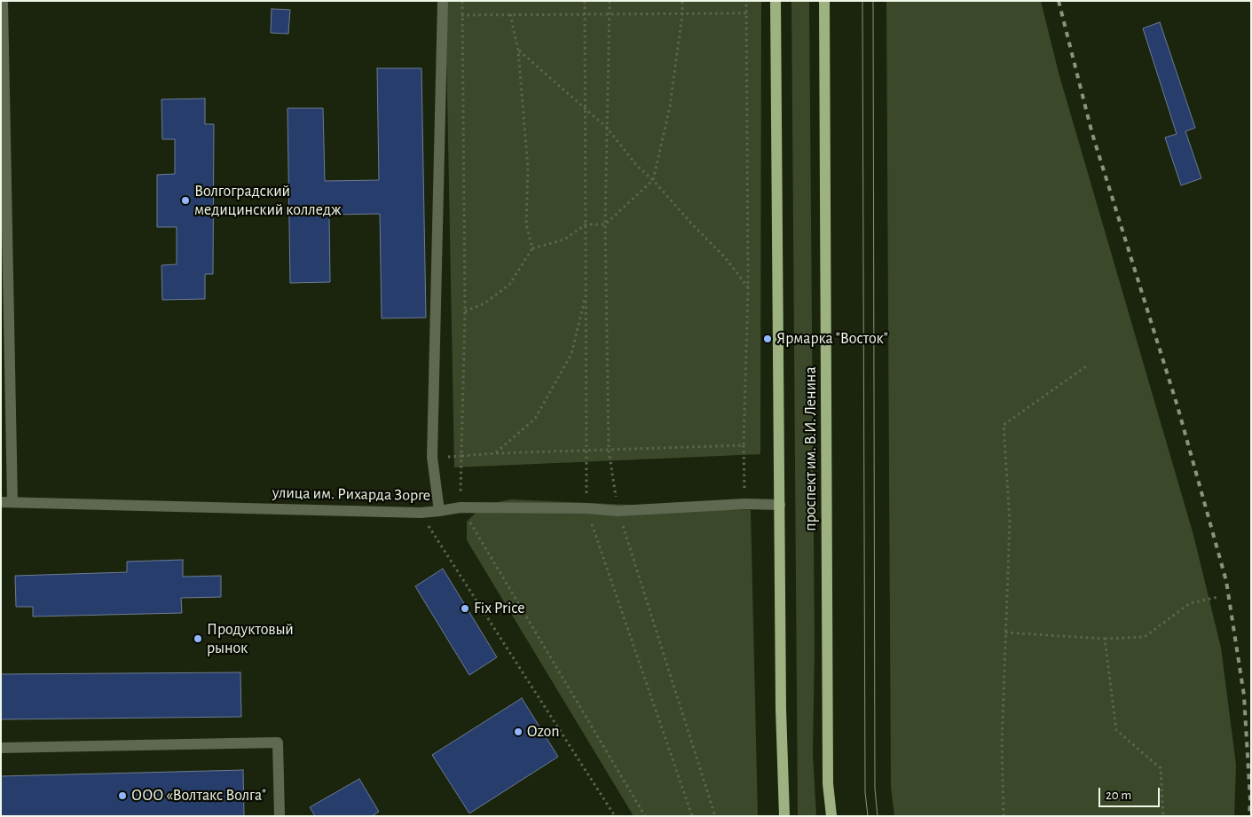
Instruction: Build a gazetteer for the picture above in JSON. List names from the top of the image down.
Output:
{
  "streets": {
    "main road": ["проспект им. В.И. Ленина"],
    "street": ["улица им. Рихарда Зорге"]
  },
  "crossings": [
    ["проспект им. В.И. Ленина", "улица им. Рихарда Зорге"]
  ],
  "places": [
    "Волгоградский медицинский колледж",
    "Ярмарка \"Восток\"",
    "Fix Price",
    "Продуктовый рынок",
    "Ozon",
    "ООО «Волтакс Волга\""
  ],
  "scale_bar": "20 m"
}
